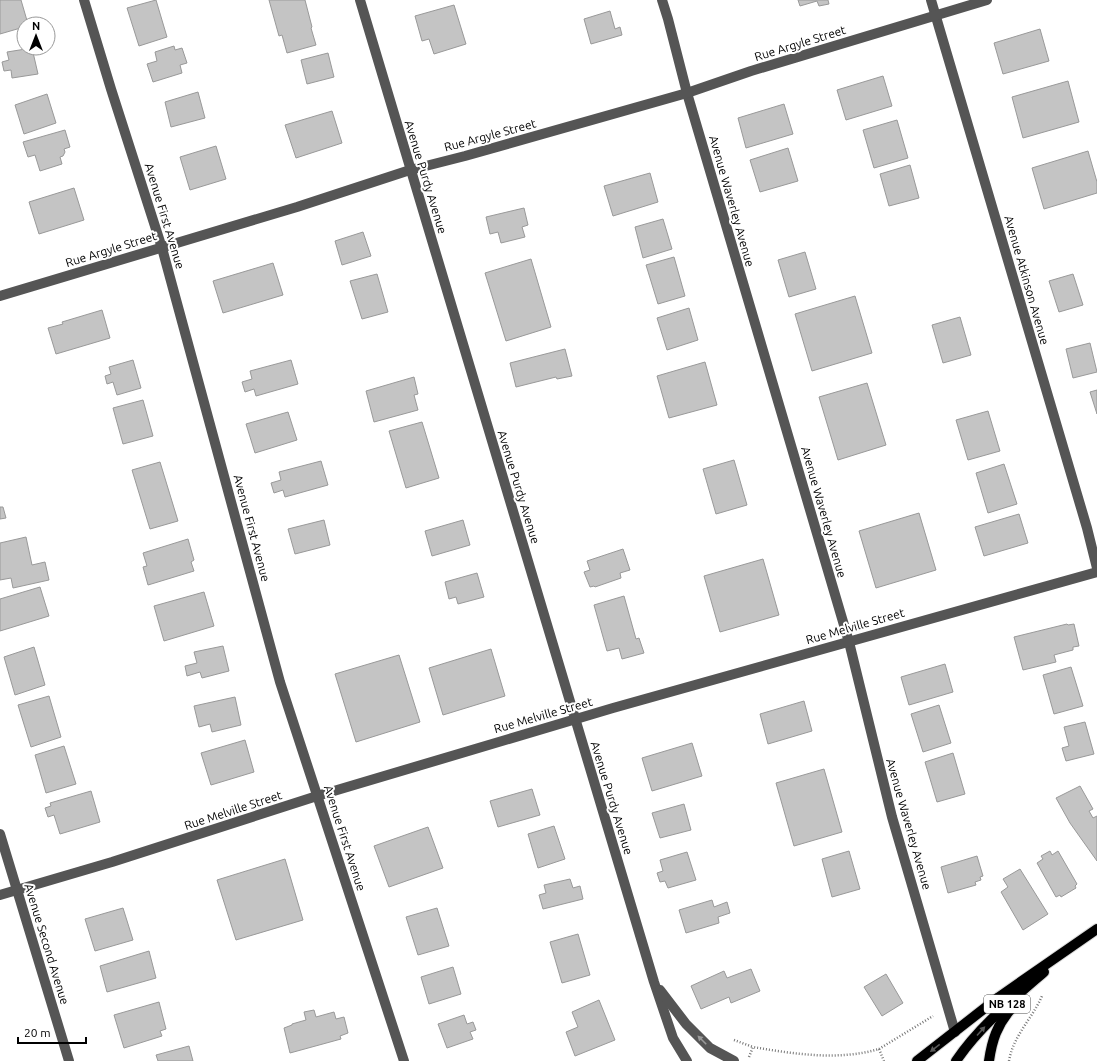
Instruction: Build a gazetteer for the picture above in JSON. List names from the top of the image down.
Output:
{
  "streets": {
    "main road": ["NB 128"],
    "street": [
      "Rue Argyle Street",
      "Avenue Purdy Avenue",
      "Avenue Waverley Avenue",
      "Avenue First Avenue",
      "Avenue Atkinson Avenue",
      "Rue Melville Street",
      "Avenue Second Avenue"
    ]
  },
  "crossings": [
    ["Rue Argyle Street", "Avenue Purdy Avenue"],
    ["Rue Argyle Street", "Avenue Waverley Avenue"],
    ["Rue Argyle Street", "Avenue First Avenue"],
    ["Rue Argyle Street", "Avenue Atkinson Avenue"],
    ["Avenue Purdy Avenue", "Rue Melville Street"],
    ["Avenue Waverley Avenue", "Rue Melville Street"],
    ["Avenue Waverley Avenue", "NB 128"],
    ["Avenue First Avenue", "Rue Melville Street"],
    ["Rue Melville Street", "Avenue Second Avenue"]
  ],
  "scale_bar": "20 m",
  "north": "top"
}
